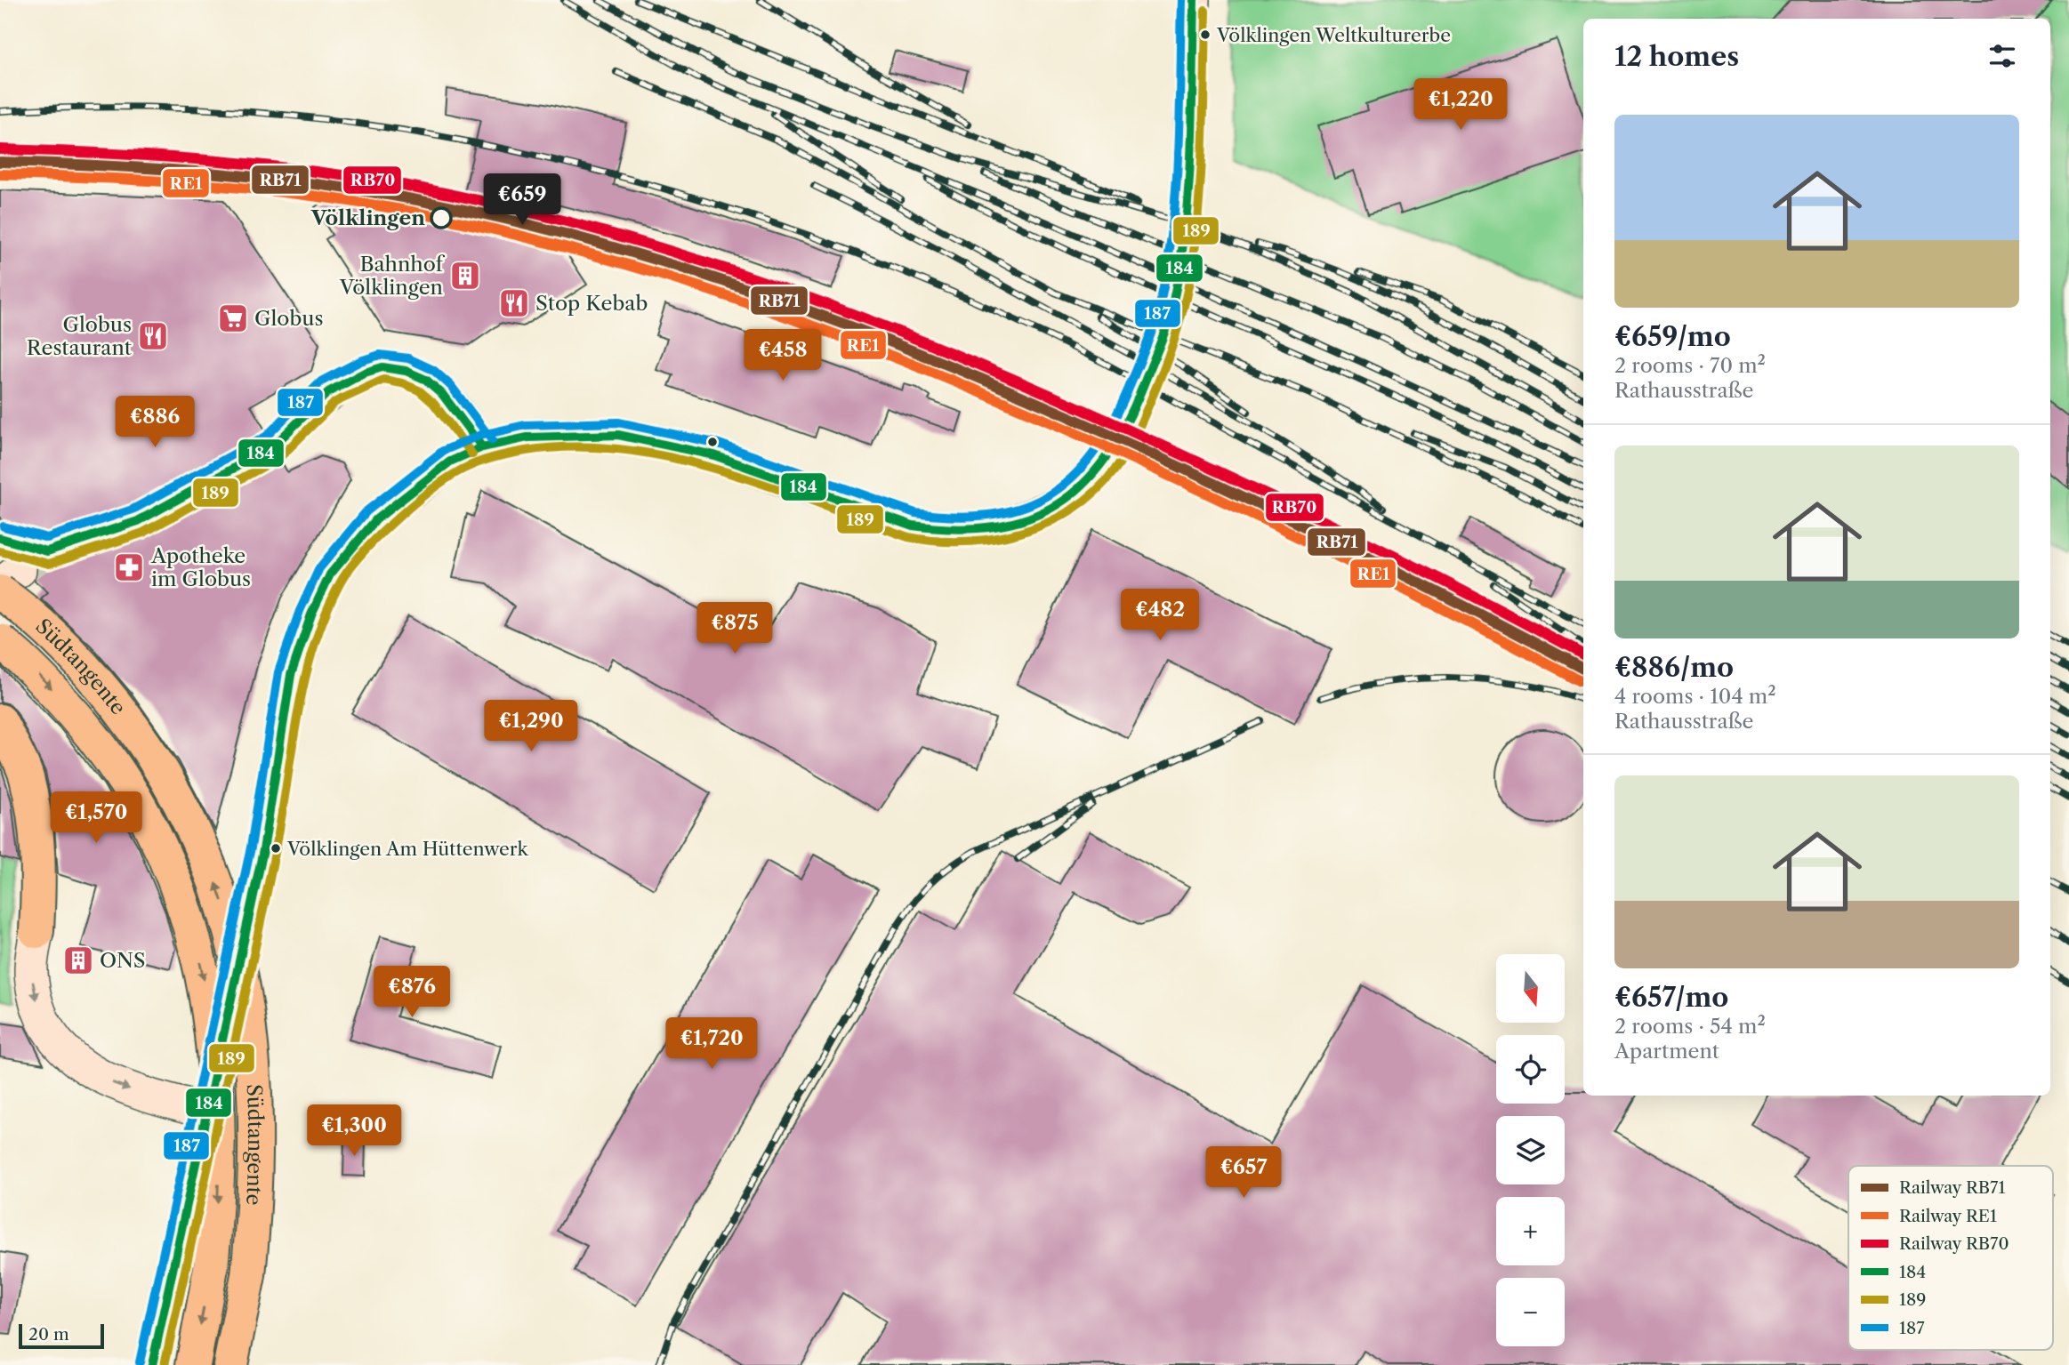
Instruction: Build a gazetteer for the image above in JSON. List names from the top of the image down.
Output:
{
  "streets": {
    "main road": ["Südtangente"]
  },
  "places": {
    "other": ["Völklingen Weltkulturerbe", "Völklingen", "Völklingen Am Hüttenwerk"],
    "building": ["Bahnhof Völklingen", "ONS"],
    "restaurant": ["Stop Kebab", "Globus Restaurant"],
    "supermarket": ["Globus"],
    "pharmacy": ["Apotheke im Globus"]
  },
  "lines": [
    "transit line 184",
    "transit line 187",
    "transit line 189",
    "rail line RB70",
    "rail line RB71",
    "rail line RE1"
  ],
  "legend": [
    "Railway RB71",
    "Railway RE1",
    "Railway RB70",
    "184",
    "189",
    "187"
  ],
  "scale_bar": "20 m",
  "north": "bottom",
  "page": {
    "heading": "12 homes",
    "price": [
      "€1,220",
      "€659",
      "€458",
      "€886",
      "€482",
      "€875",
      "€1,290",
      "€1,570",
      "€876",
      "€1,720",
      "€1,300",
      "€657"
    ],
    "list": [
      {
        "name": "€659/mo",
        "note": "2 rooms · 70 m² · Rathausstraße"
      },
      {
        "name": "€886/mo",
        "note": "4 rooms · 104 m² · Rathausstraße"
      },
      {
        "name": "€657/mo",
        "note": "2 rooms · 54 m² · Apartment"
      }
    ],
    "map_buttons": ["+", "−"],
    "scale": "20 m"
  }
}
